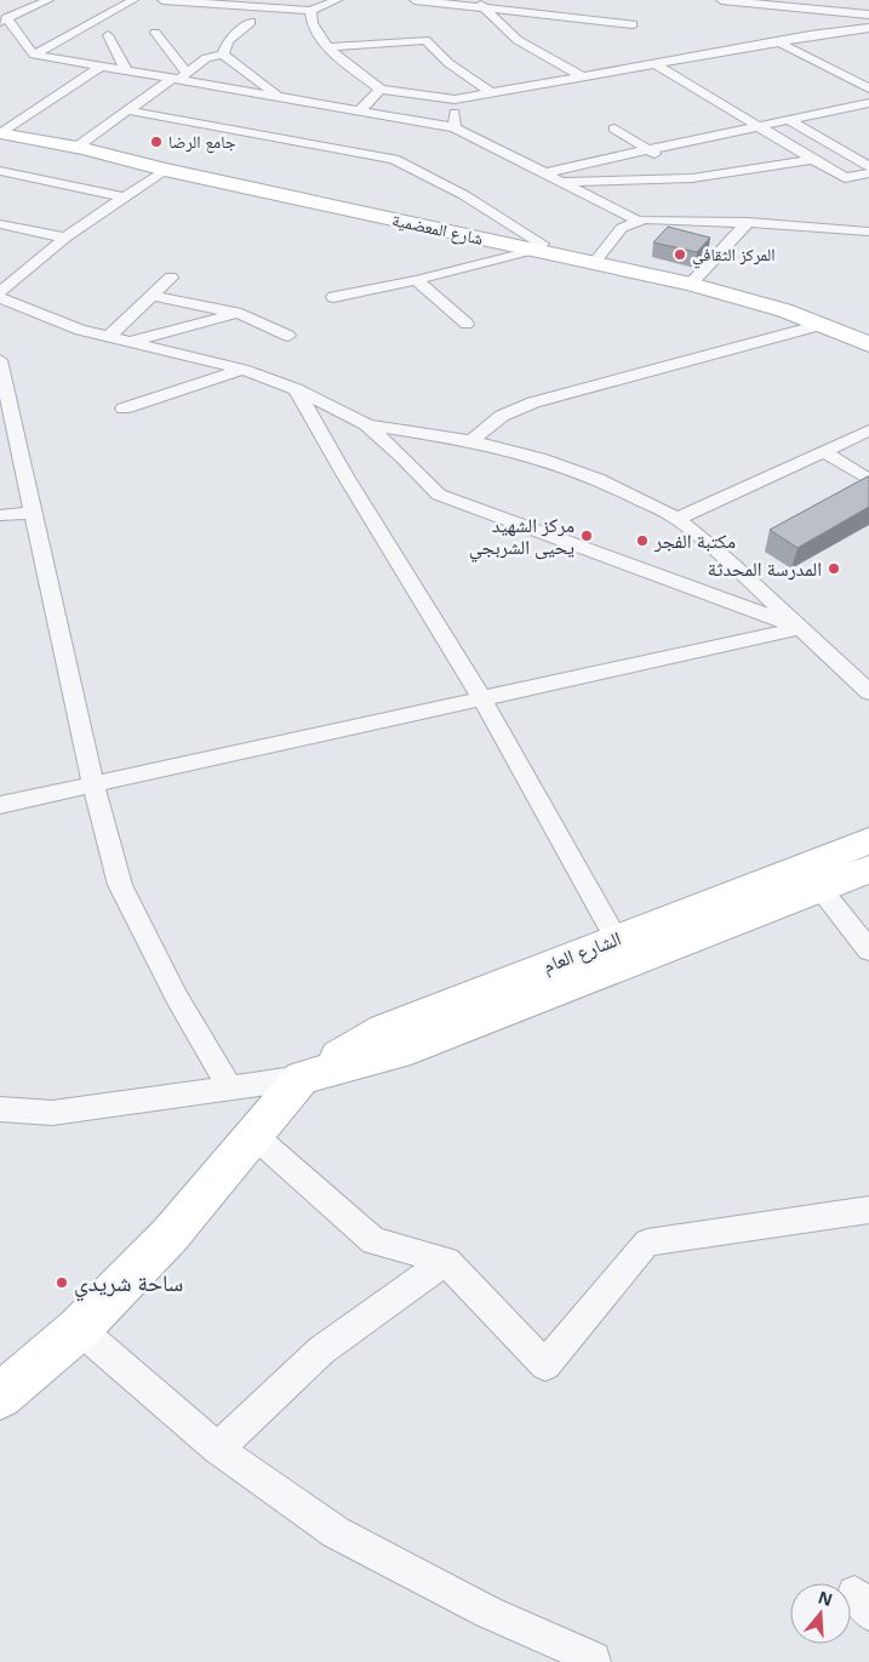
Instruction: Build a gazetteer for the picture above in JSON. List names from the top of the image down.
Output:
{
  "streets": {
    "main road": ["شارع المعضمية", "الشارع العام"]
  },
  "places": [
    "جامع الرضا",
    "المركز الثقافي",
    "مركز الشهيد يحيى الشربجي",
    "مكتبة الفجر",
    "المدرسة المحدثة",
    "ساحة شريدي"
  ],
  "north": "top"
}
